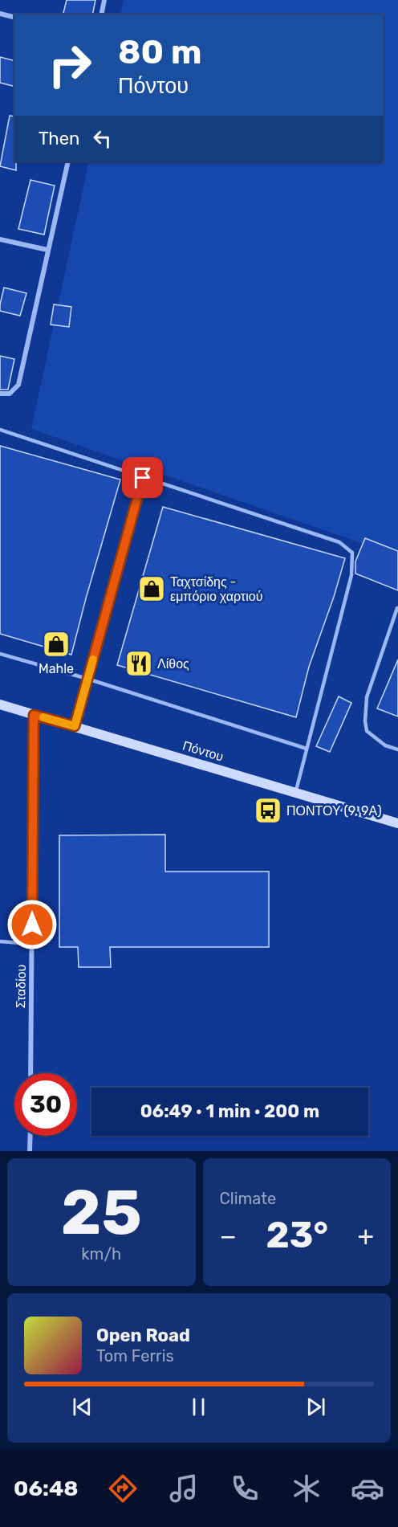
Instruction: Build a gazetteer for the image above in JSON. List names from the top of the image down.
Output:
{
  "streets": {
    "street": ["Πόντου", "Σταδίου"]
  },
  "crossings": [
    ["Πόντου", "Σταδίου"]
  ],
  "places": {
    "shop": ["Ταχτσίδης - εμπόριο χαρτιού", "Mahle"],
    "restaurant": ["Λίθος"],
    "bus stop": ["ΠΟΝΤΟΥ (9, 9Α)"]
  },
  "page": {
    "turn": ["80 m", "Πόντου"],
    "then": "Then",
    "limit": "30",
    "trip": "06:49 · 1 min · 200 m",
    "tile": [
      ["25", "km/h"],
      "Climate"
    ],
    "heat": ["−", "23°", "+"],
    "song": ["Open Road", "Tom Ferris"],
    "tabs": "06:48"
  }
}
